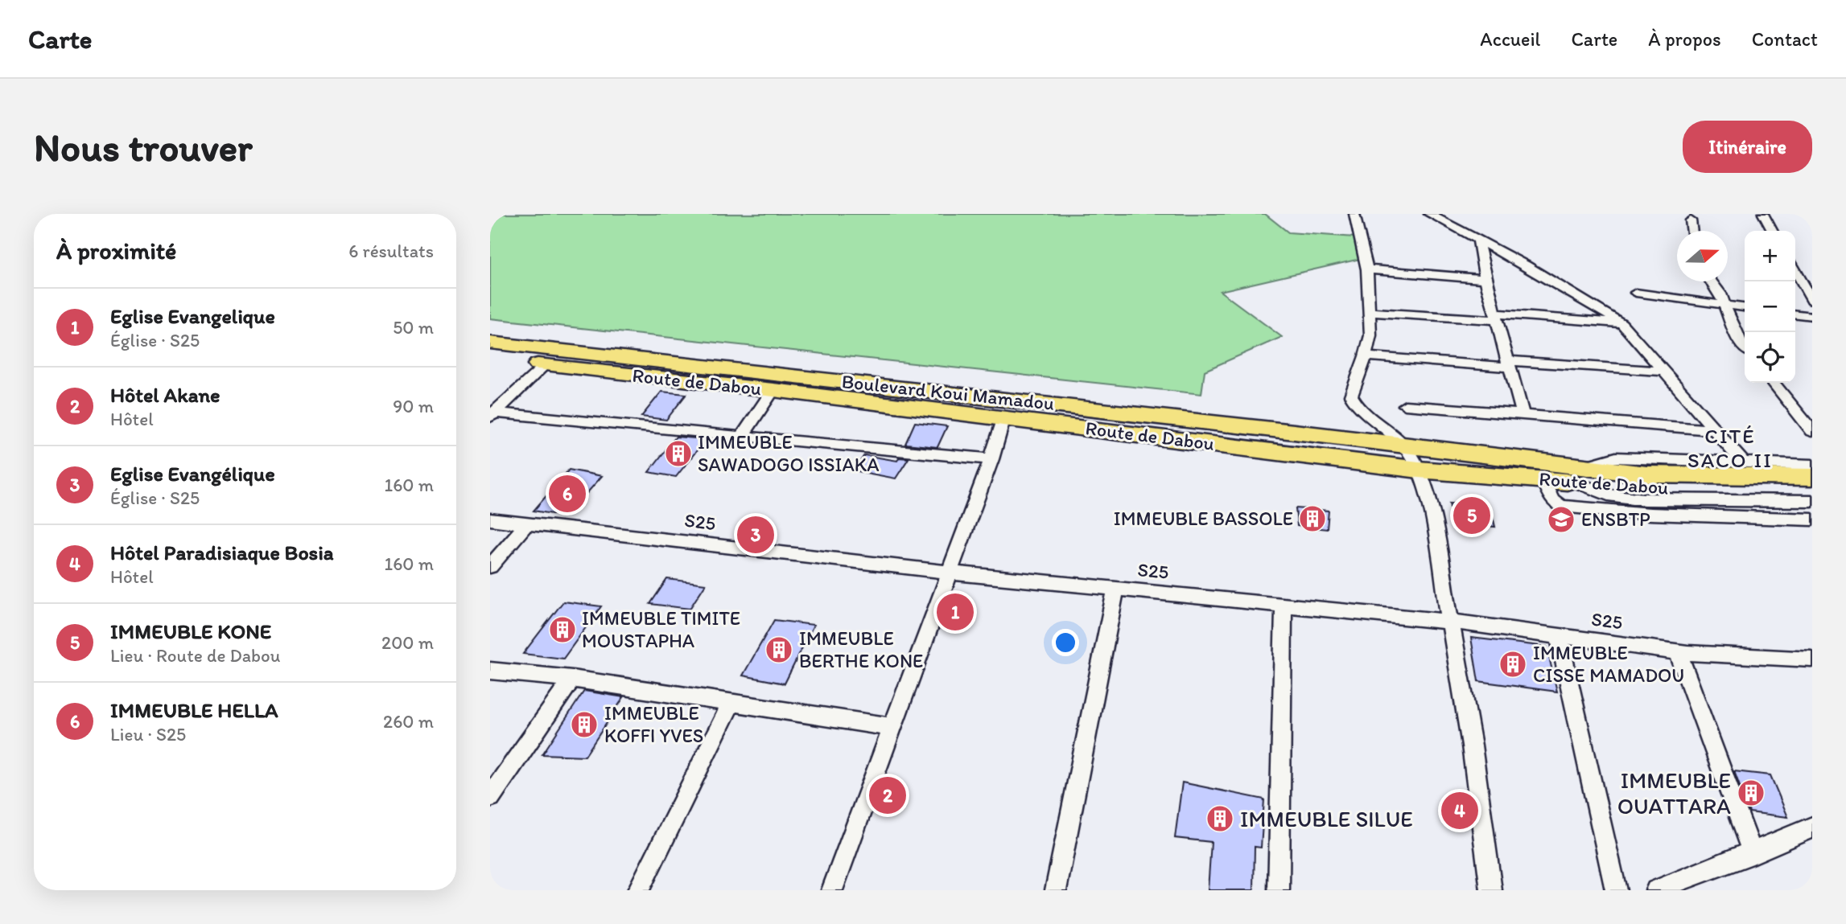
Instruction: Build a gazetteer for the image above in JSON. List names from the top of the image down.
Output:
{
  "streets": {
    "main road": ["Route de Dabou", "Boulevard Koui Mamadou"],
    "street": ["S25"]
  },
  "crossings": [
    ["Route de Dabou", "Boulevard Koui Mamadou"]
  ],
  "districts": ["CITÉ SACO II"],
  "places": {
    "building": [
      "IMMEUBLE SAWADOGO ISSIAKA",
      "IMMEUBLE BASSOLE",
      "IMMEUBLE TIMITE MOUSTAPHA",
      "IMMEUBLE BERTHE KONE",
      "IMMEUBLE CISSE MAMADOU",
      "IMMEUBLE KOFFI YVES",
      "IMMEUBLE OUATTARA",
      "IMMEUBLE SILUE"
    ],
    "school or university": ["ENSBTP"]
  },
  "north": "right",
  "page": {
    "header": "Carte",
    "nav": [
      "Accueil",
      "Carte",
      "À propos",
      "Contact"
    ],
    "buttons": "Itinéraire",
    "title": "Nous trouver",
    "heading": ["À proximité", "6 résultats"],
    "map_buttons": ["+", "−"],
    "list": [
      {
        "mark": "1",
        "name": "Eglise Evangelique",
        "note": "Église · S25",
        "value": "50 m"
      },
      {
        "mark": "2",
        "name": "Hôtel Akane",
        "note": "Hôtel",
        "value": "90 m"
      },
      {
        "mark": "3",
        "name": "Eglise Evangélique",
        "note": "Église · S25",
        "value": "160 m"
      },
      {
        "mark": "4",
        "name": "Hôtel Paradisiaque Bosia",
        "note": "Hôtel",
        "value": "160 m"
      },
      {
        "mark": "5",
        "name": "IMMEUBLE KONE",
        "note": "Lieu · Route de Dabou",
        "value": "200 m"
      },
      {
        "mark": "6",
        "name": "IMMEUBLE HELLA",
        "note": "Lieu · S25",
        "value": "260 m"
      }
    ],
    "pins": [
      "6",
      "5",
      "3",
      "1",
      "2",
      "4"
    ]
  }
}
